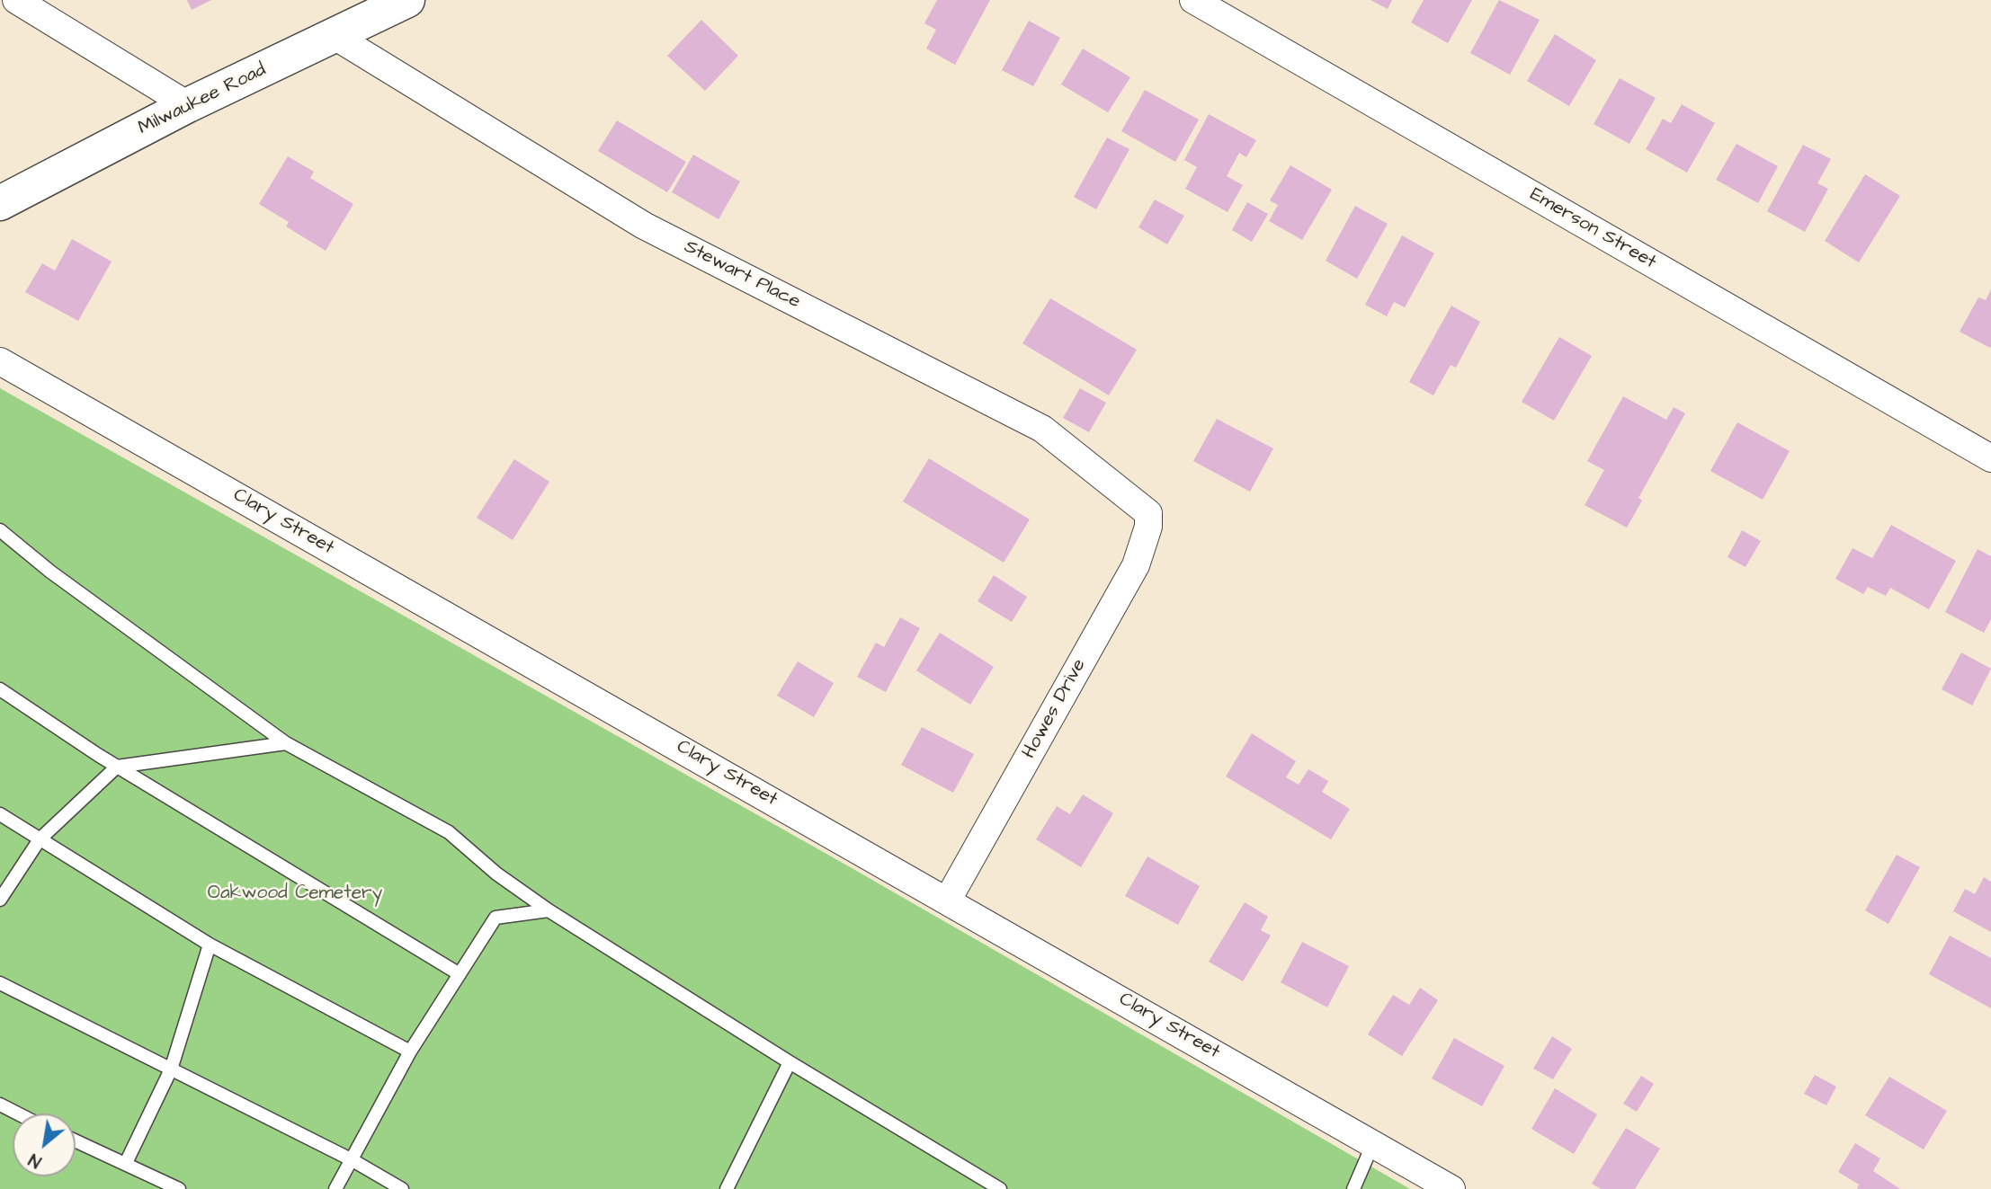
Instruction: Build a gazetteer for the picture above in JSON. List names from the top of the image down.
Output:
{
  "streets": {
    "street": [
      "Milwaukee Road",
      "Emerson Street",
      "Stewart Place",
      "Clary Street",
      "Howes Drive"
    ]
  },
  "crossings": [
    ["Milwaukee Road", "Stewart Place"],
    ["Stewart Place", "Howes Drive"],
    ["Clary Street", "Howes Drive"]
  ],
  "parks": ["Oakwood Cemetery"],
  "north": "bottom left"
}
